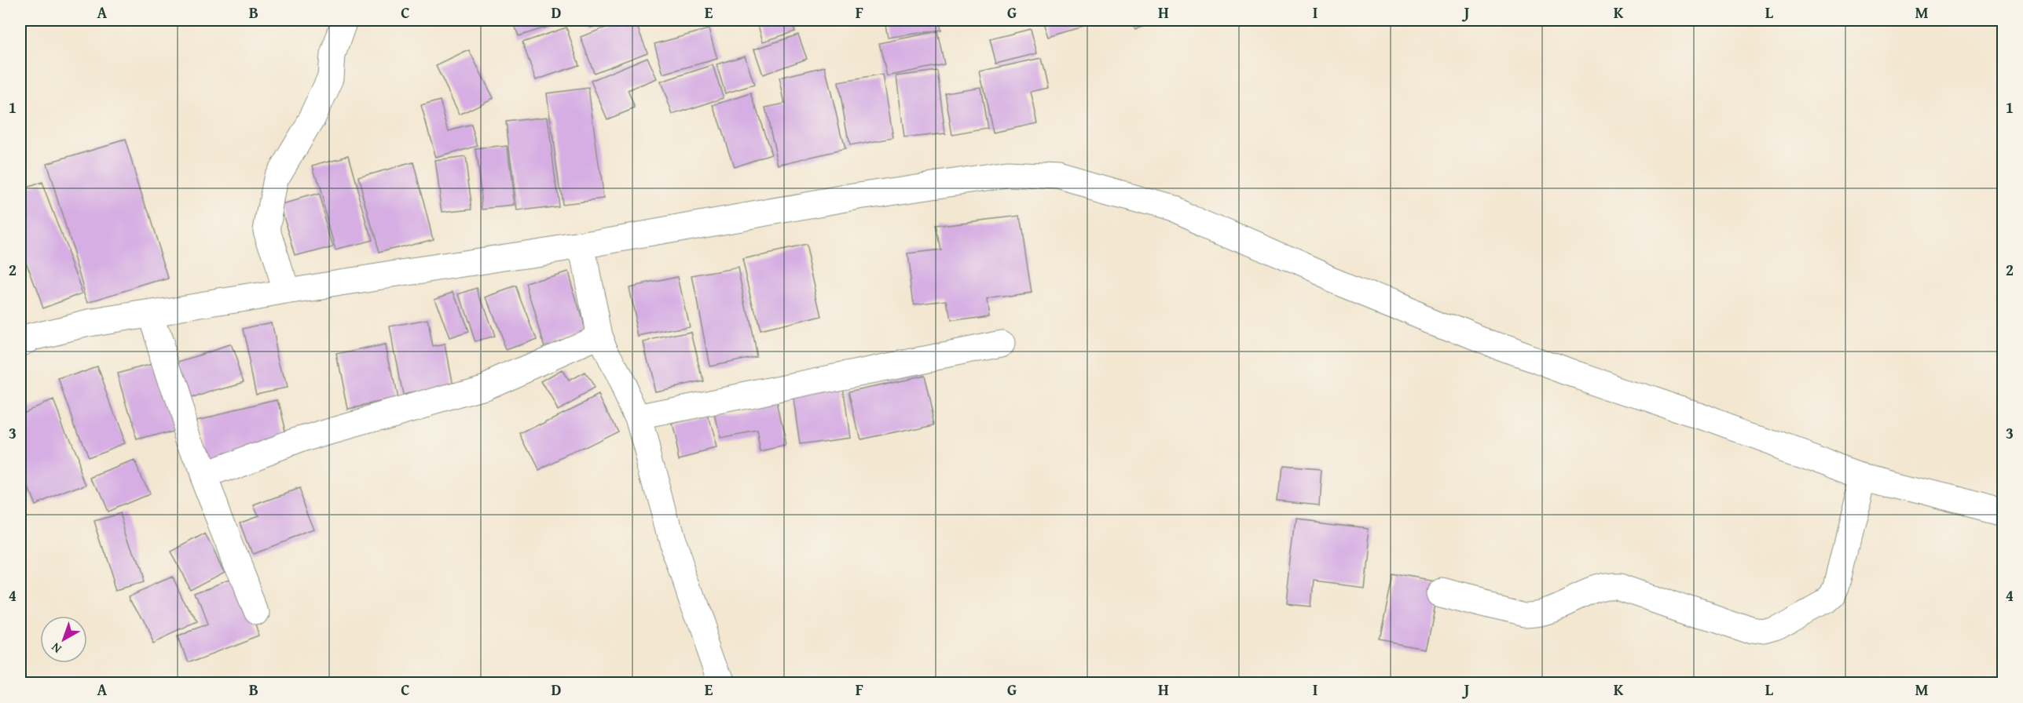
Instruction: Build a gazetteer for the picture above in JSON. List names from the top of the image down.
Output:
{
  "north": "bottom left",
  "grid": {
    "columns": [
      "A",
      "B",
      "C",
      "D",
      "E",
      "F",
      "G",
      "H",
      "I",
      "J",
      "K",
      "L",
      "M"
    ],
    "rows": [
      "1",
      "2",
      "3",
      "4"
    ]
  }
}
